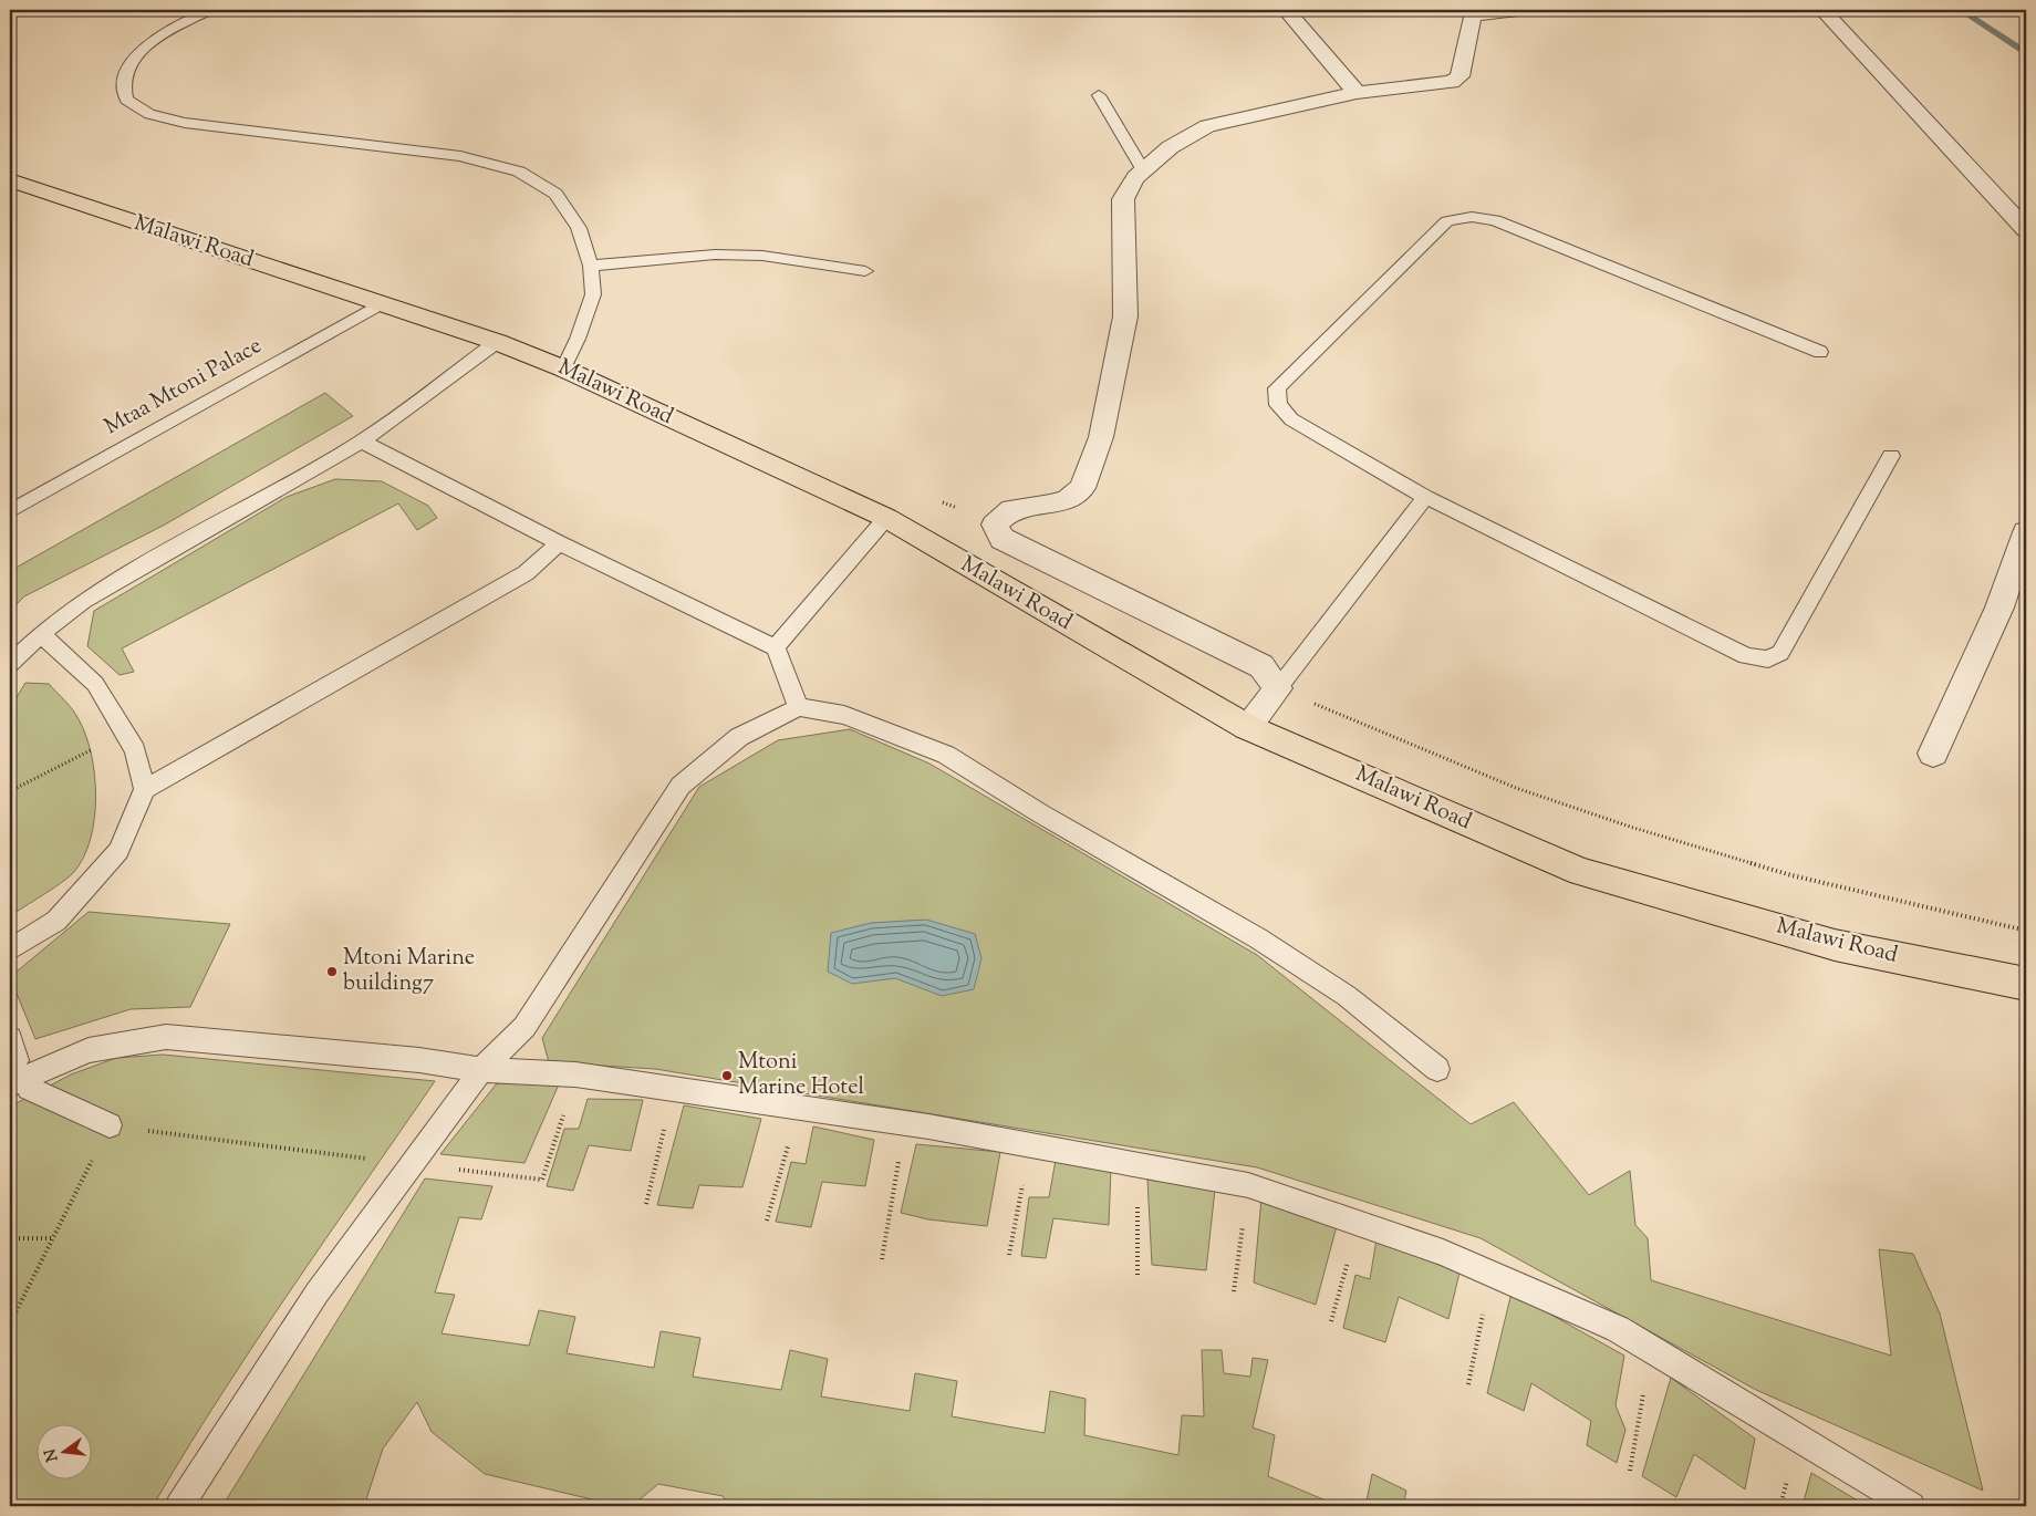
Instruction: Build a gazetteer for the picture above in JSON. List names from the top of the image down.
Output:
{
  "streets": {
    "main road": ["Malawi Road"],
    "lane": ["Mtaa Mtoni Palace"]
  },
  "crossings": [
    ["Malawi Road", "Mtaa Mtoni Palace"]
  ],
  "places": ["Mtoni Marine building7", "Mtoni Marine Hotel"],
  "north": "left"
}
